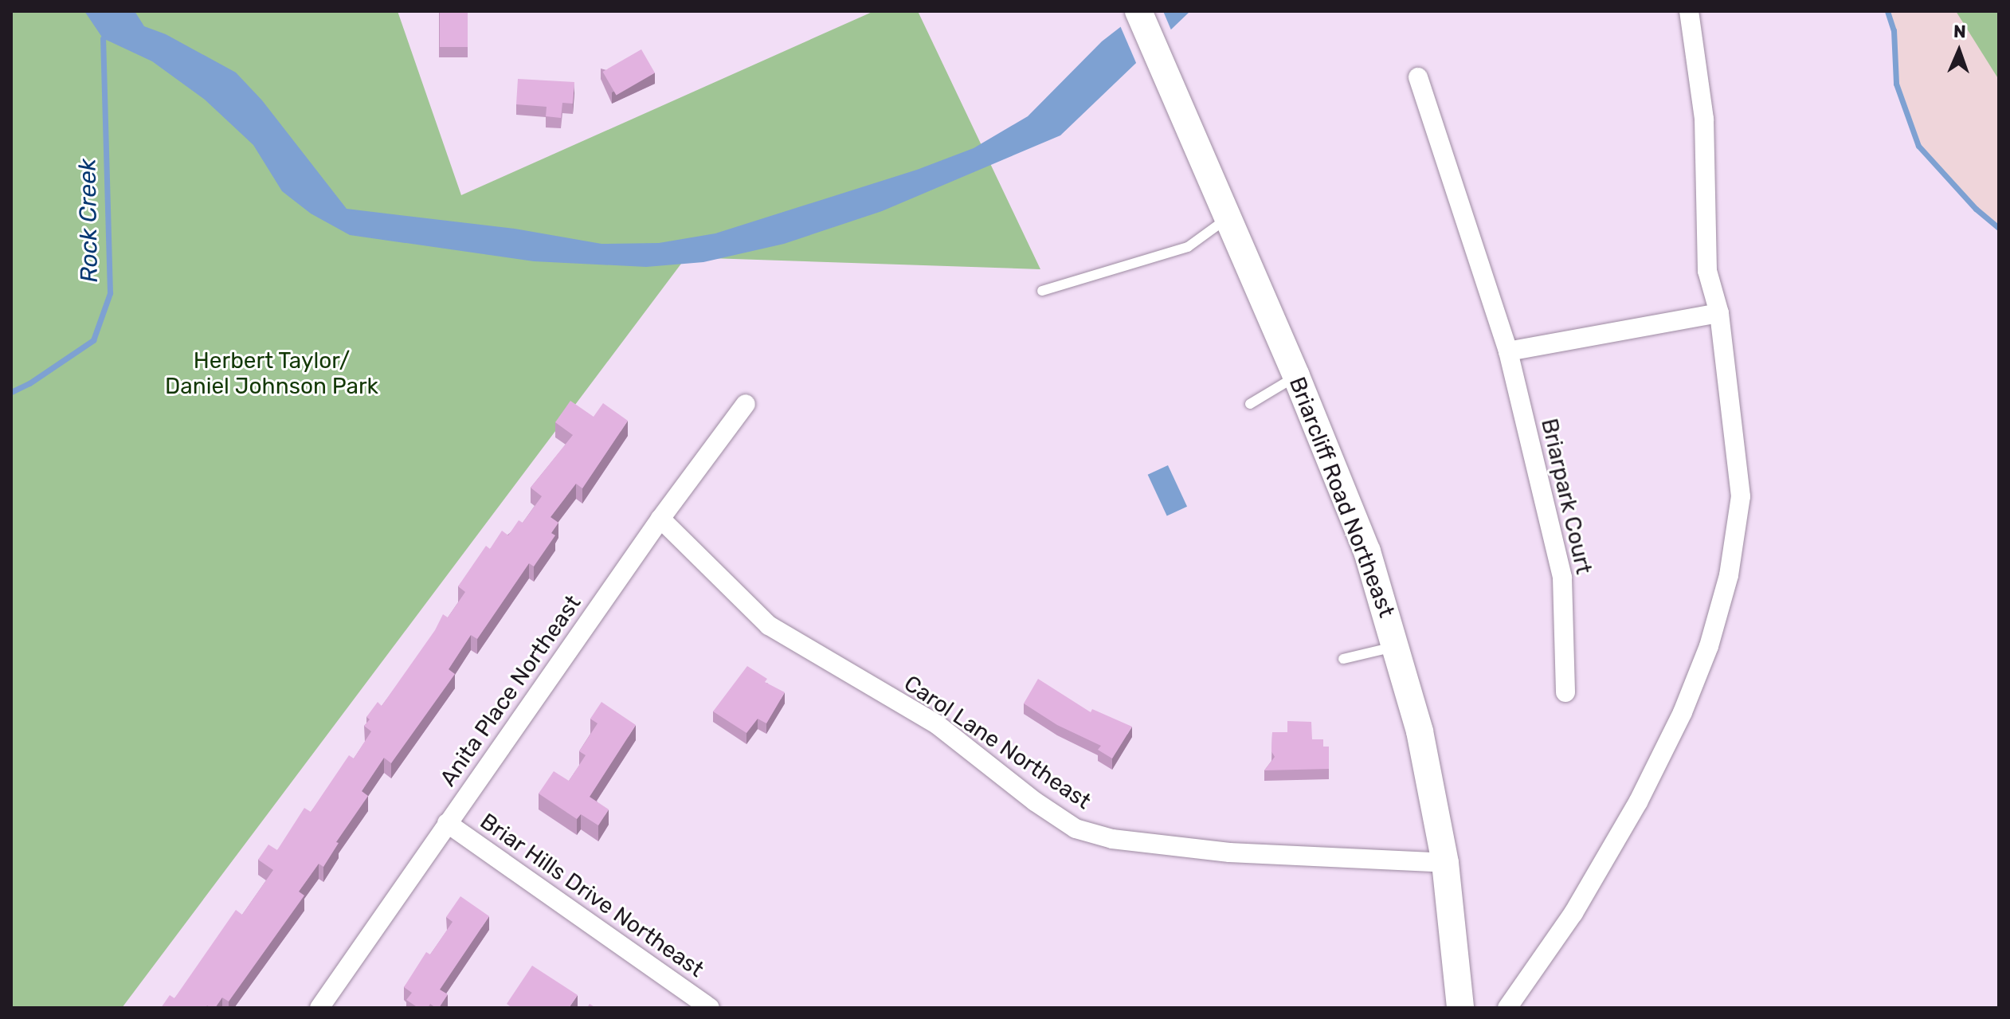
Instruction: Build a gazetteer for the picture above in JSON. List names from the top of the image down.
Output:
{
  "streets": {
    "main road": ["Briarcliff Road Northeast"],
    "street": [
      "Briarpark Court",
      "Anita Place Northeast",
      "Carol Lane Northeast",
      "Briar Hills Drive Northeast"
    ]
  },
  "crossings": [
    ["Briarcliff Road Northeast", "Carol Lane Northeast"],
    ["Anita Place Northeast", "Carol Lane Northeast"],
    ["Anita Place Northeast", "Briar Hills Drive Northeast"]
  ],
  "water": ["Rock Creek"],
  "parks": ["Herbert Taylor/ Daniel Johnson Park"],
  "north": "top"
}
